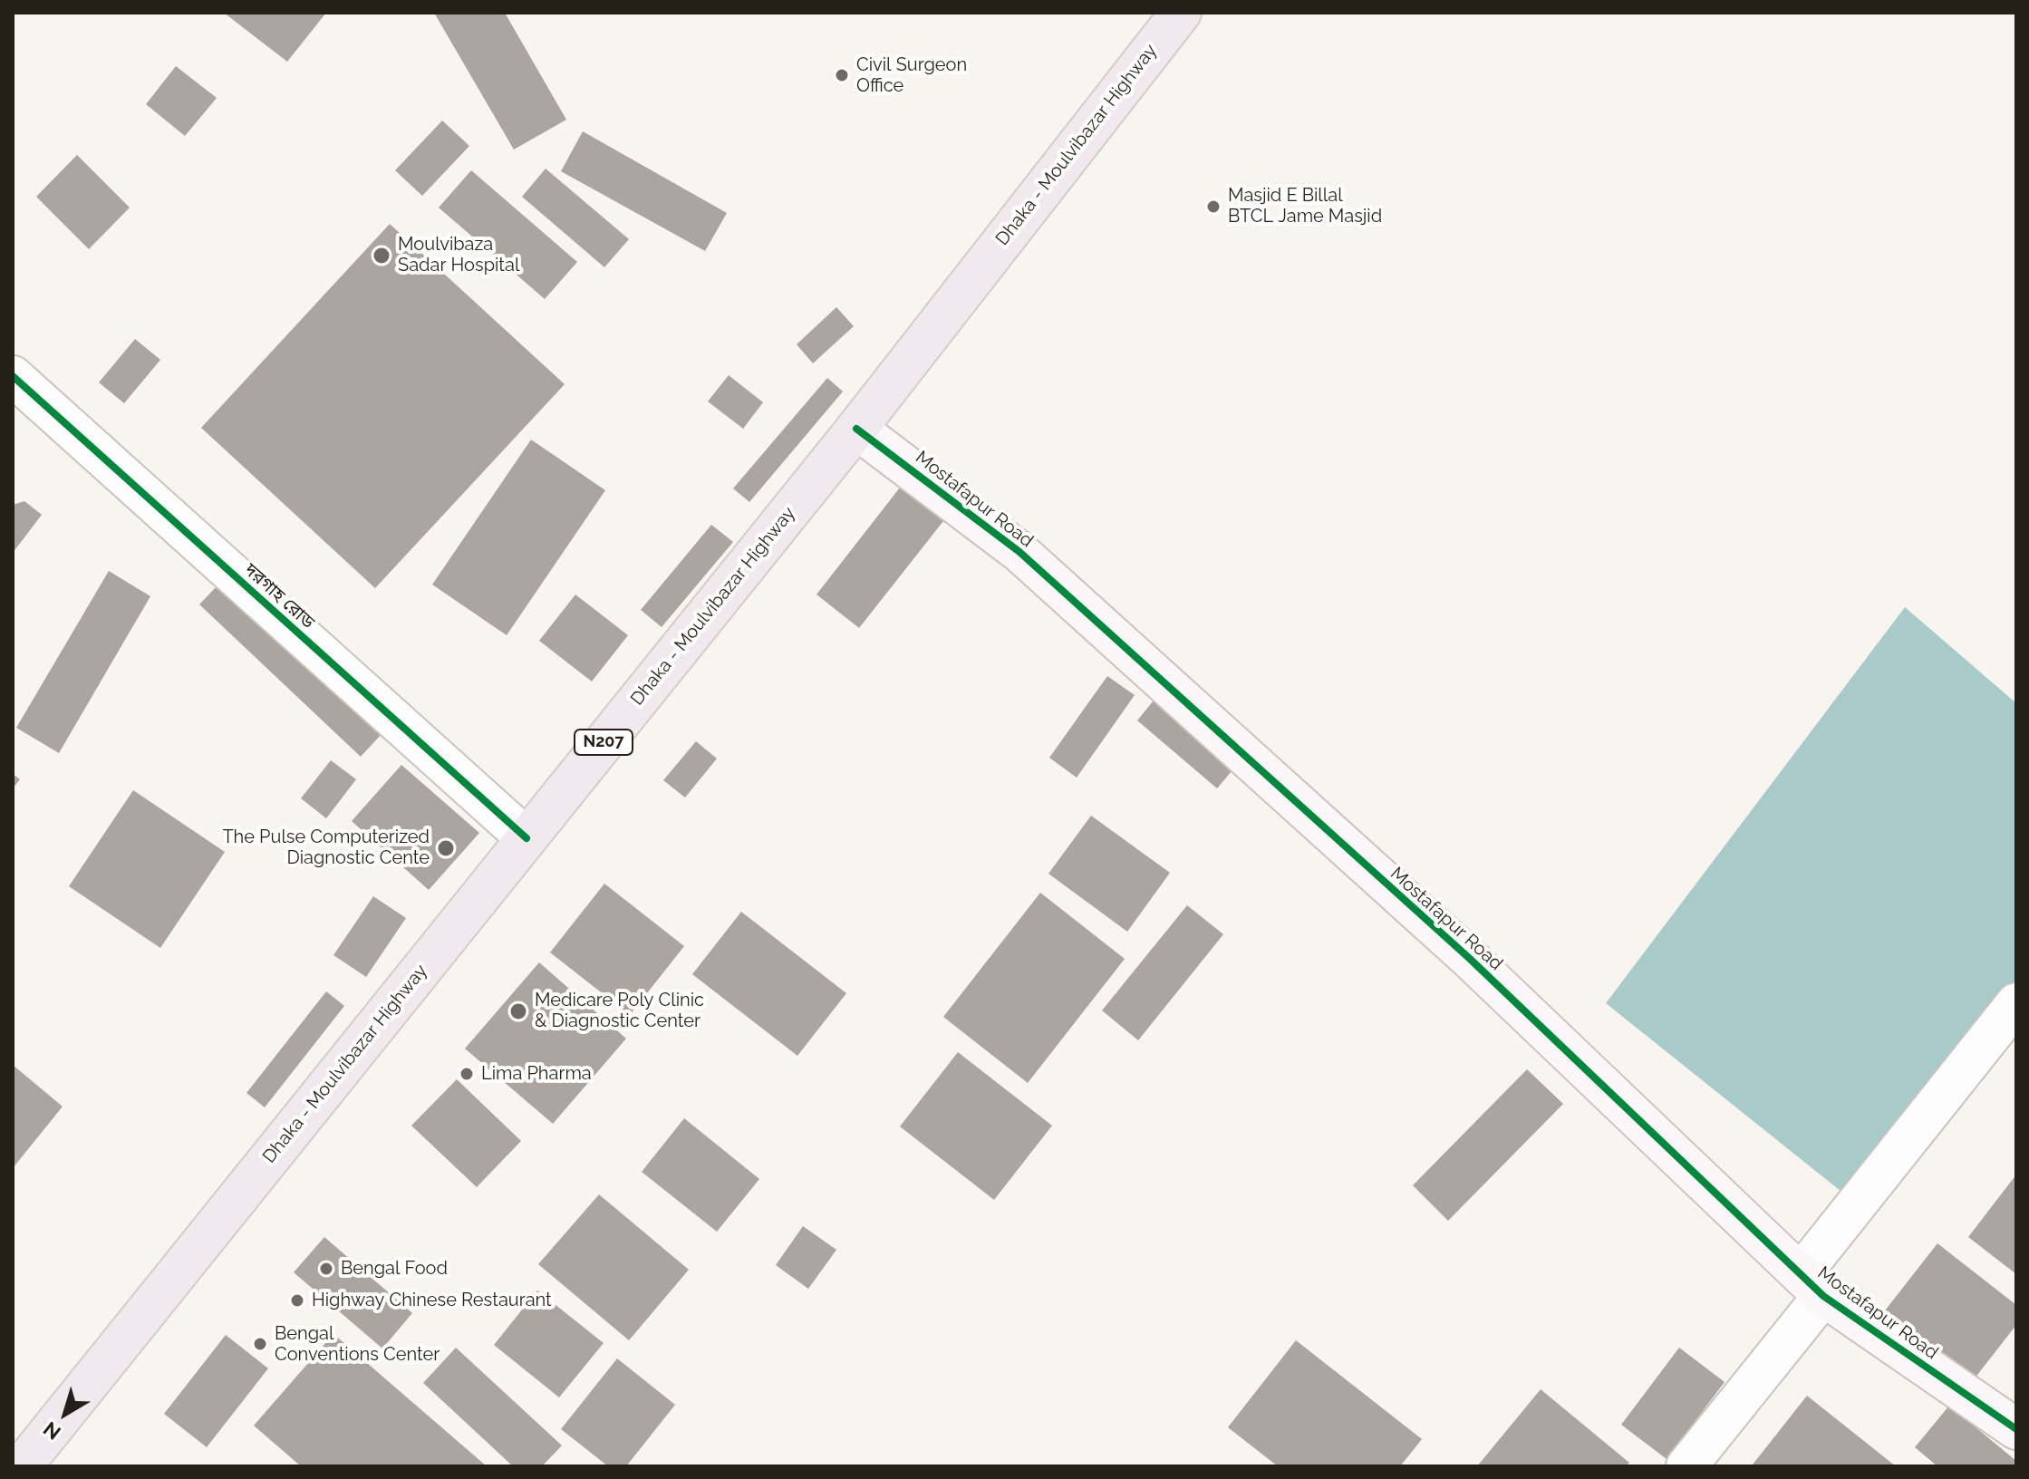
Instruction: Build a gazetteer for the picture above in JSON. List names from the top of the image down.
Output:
{
  "streets": {
    "highway": ["Dhaka - Moulvibazar Highway", "N207"],
    "street": ["Mostafapur Road", "দরগাহ রোড"]
  },
  "crossings": [
    ["Dhaka - Moulvibazar Highway", "Mostafapur Road"],
    ["Dhaka - Moulvibazar Highway", "দরগাহ রোড"]
  ],
  "places": [
    "Civil Surgeon Office",
    "Masjid E Billal BTCL Jame Masjid",
    "Moulvibaza Sadar Hospital",
    "The Pulse Computerized Diagnostic Cente",
    "Medicare Poly Clinic & Diagnostic Center",
    "Lima Pharma",
    "Bengal Food",
    "Highway Chinese Restaurant",
    "Bengal Conventions Center"
  ],
  "north": "bottom left"
}
